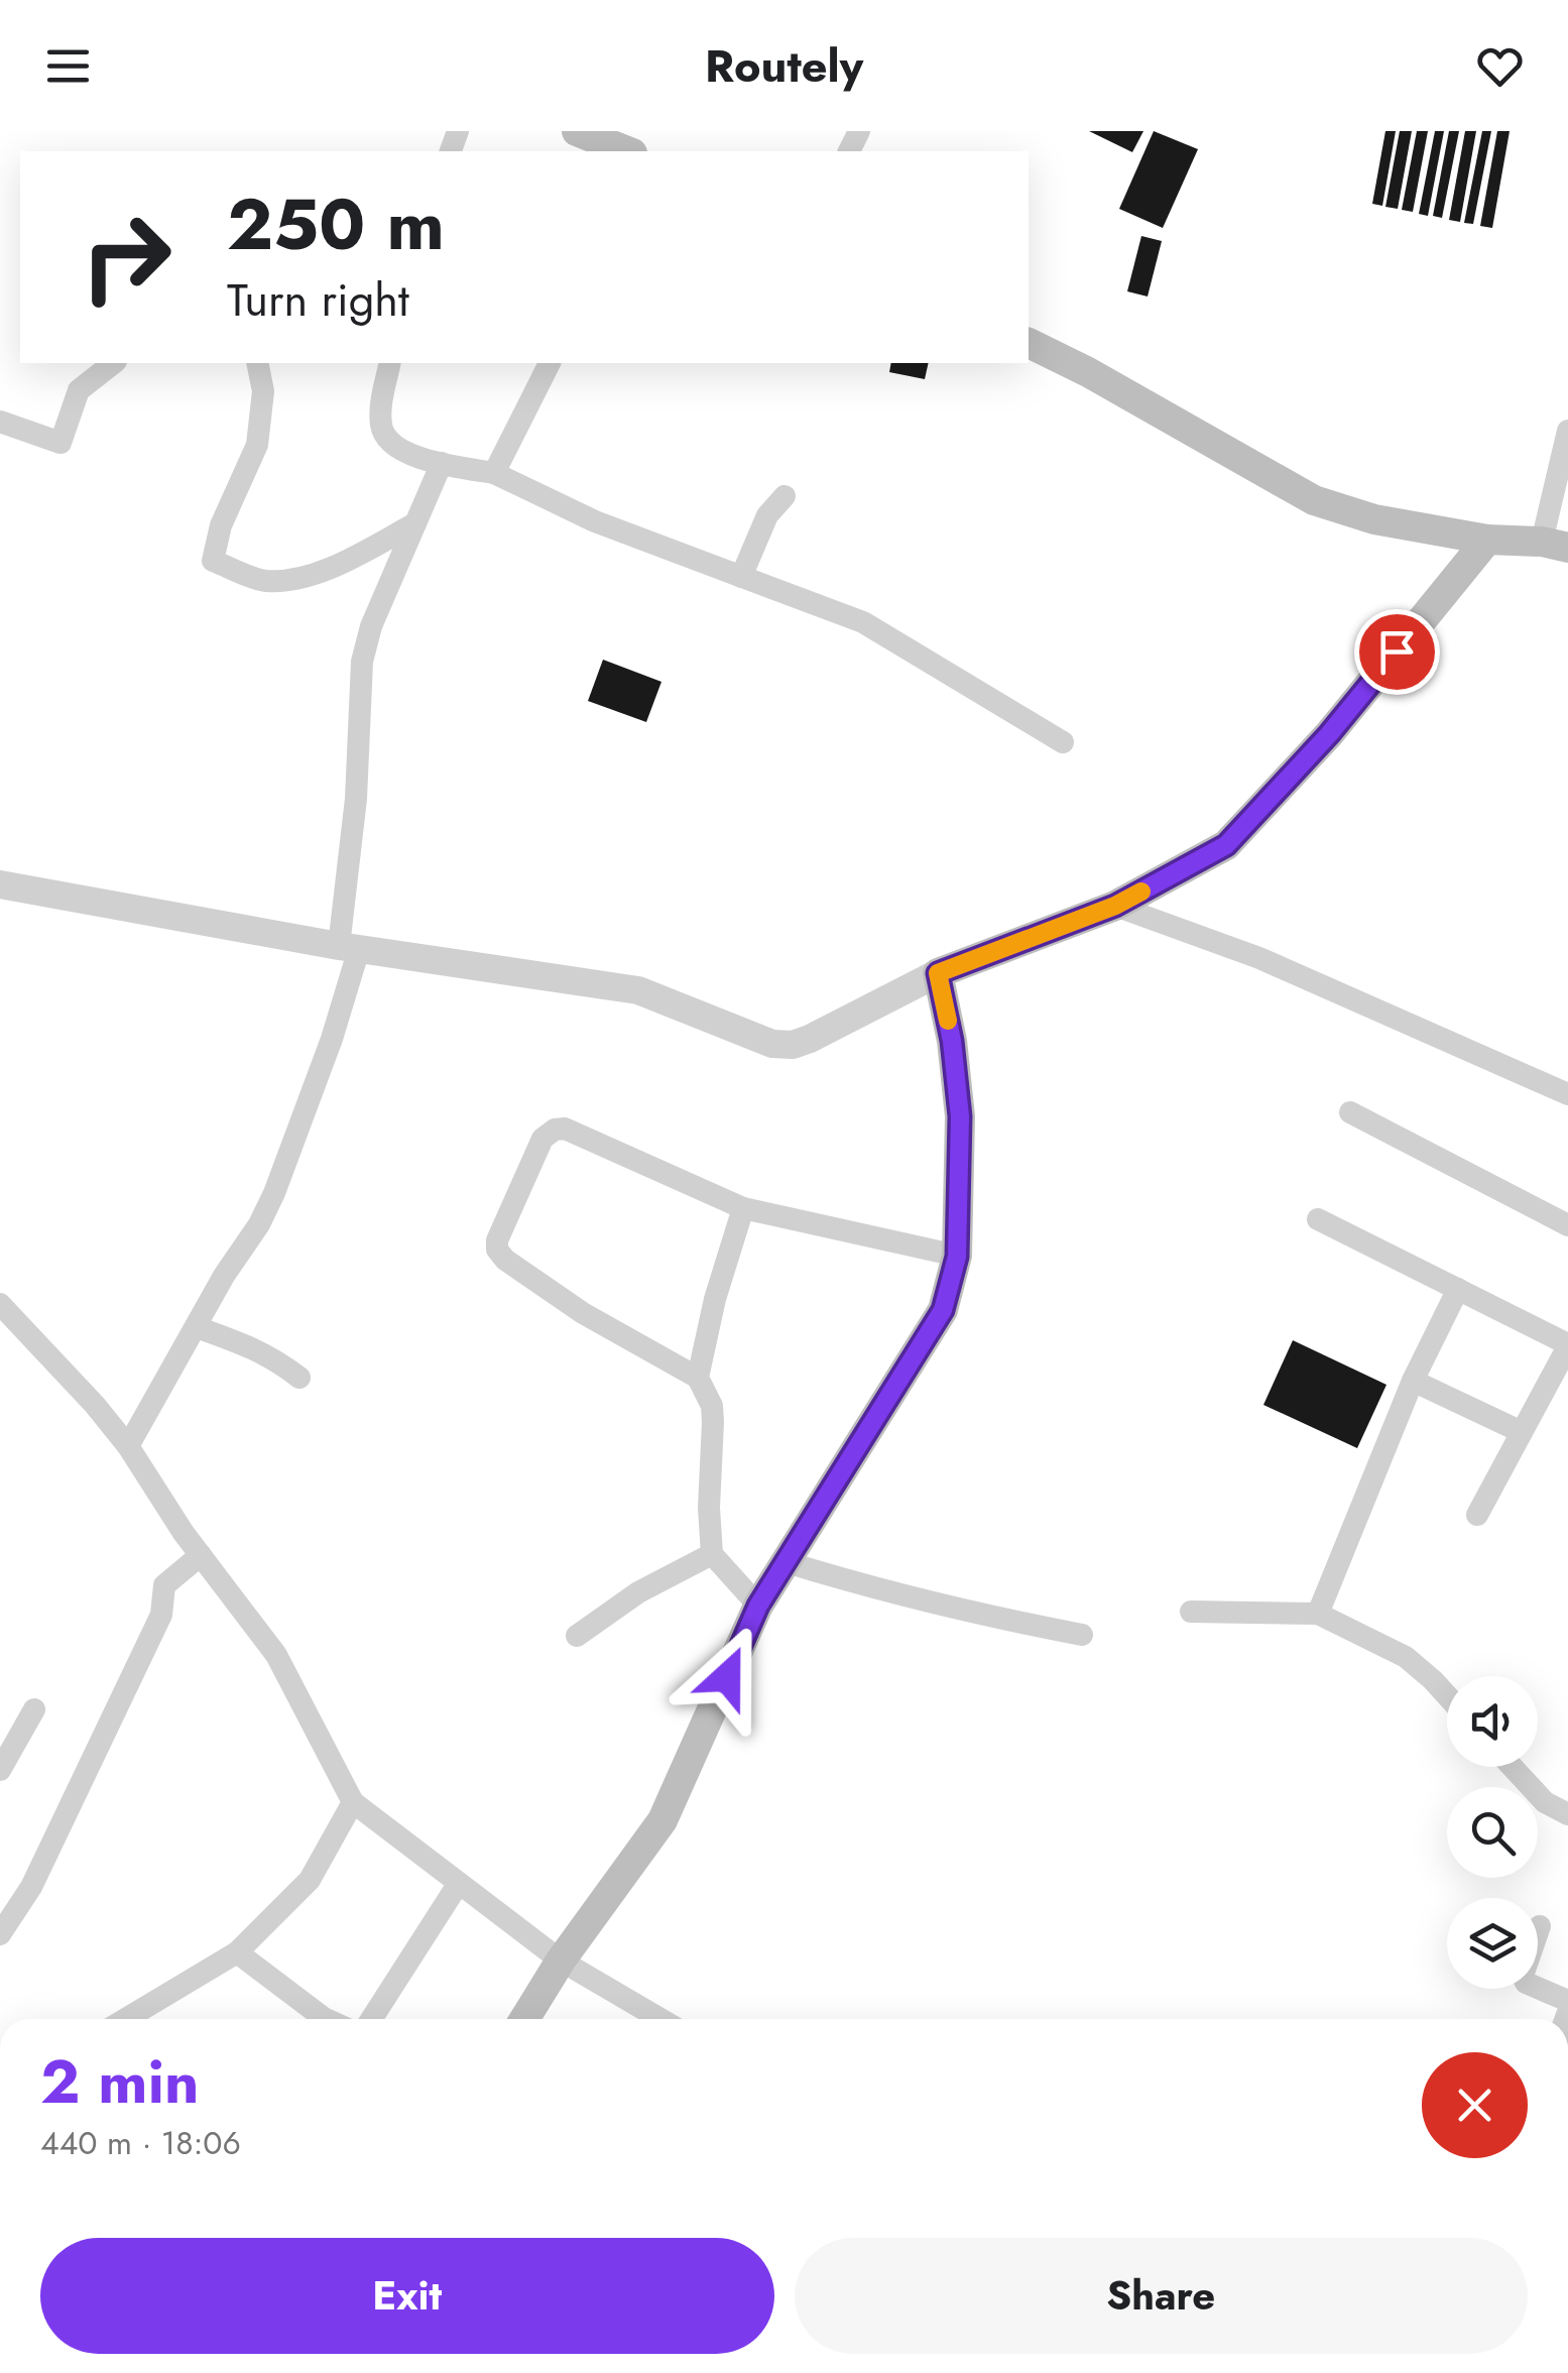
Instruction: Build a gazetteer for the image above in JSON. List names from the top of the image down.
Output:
{
  "page": {
    "header": "Routely",
    "turn": ["250 m", "Turn right"],
    "heading": ["2 min", "440 m · 18:06"],
    "buttons": ["Exit", "Share"]
  }
}
